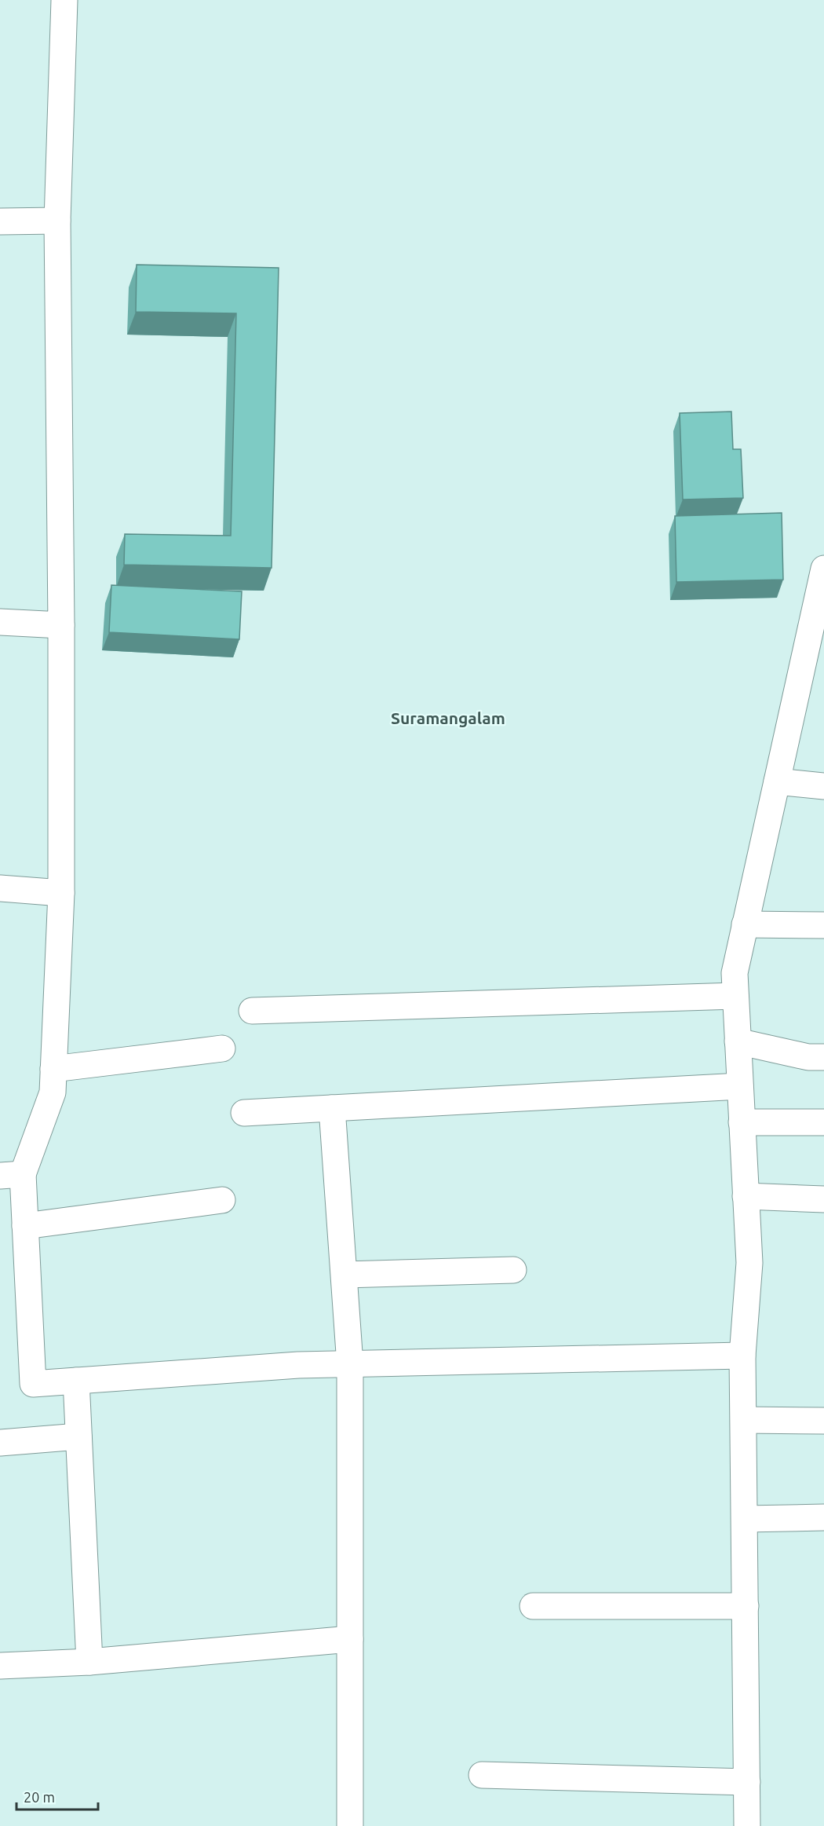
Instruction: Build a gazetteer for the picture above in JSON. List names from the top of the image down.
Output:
{
  "districts": ["Suramangalam"],
  "scale_bar": "20 m"
}
